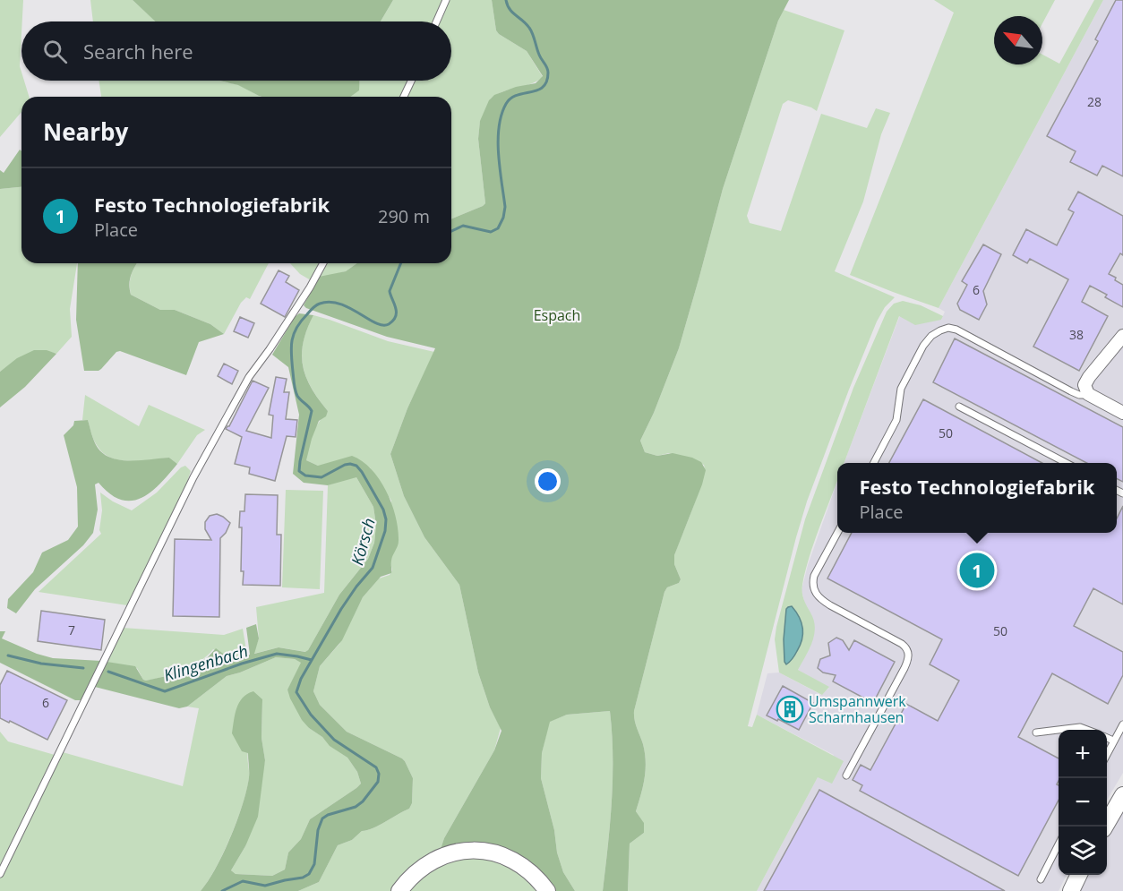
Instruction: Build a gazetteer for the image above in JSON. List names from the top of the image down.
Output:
{
  "water": ["Körsch", "Klingenbach"],
  "parks": ["Espach"],
  "places": {
    "building": ["Umspannwerk Scharnhausen"]
  },
  "house_numbers": [
    "28",
    "6",
    "38",
    "50",
    "7",
    "50",
    "6"
  ],
  "north": "top left",
  "page": {
    "search": "Search here",
    "heading": "Nearby",
    "list": [
      {
        "mark": "1",
        "name": "Festo Technologiefabrik",
        "note": "Place",
        "value": "290 m"
      }
    ],
    "popup": ["Festo Technologiefabrik", "Place"],
    "pins": "1",
    "map_buttons": ["+", "−"]
  }
}
